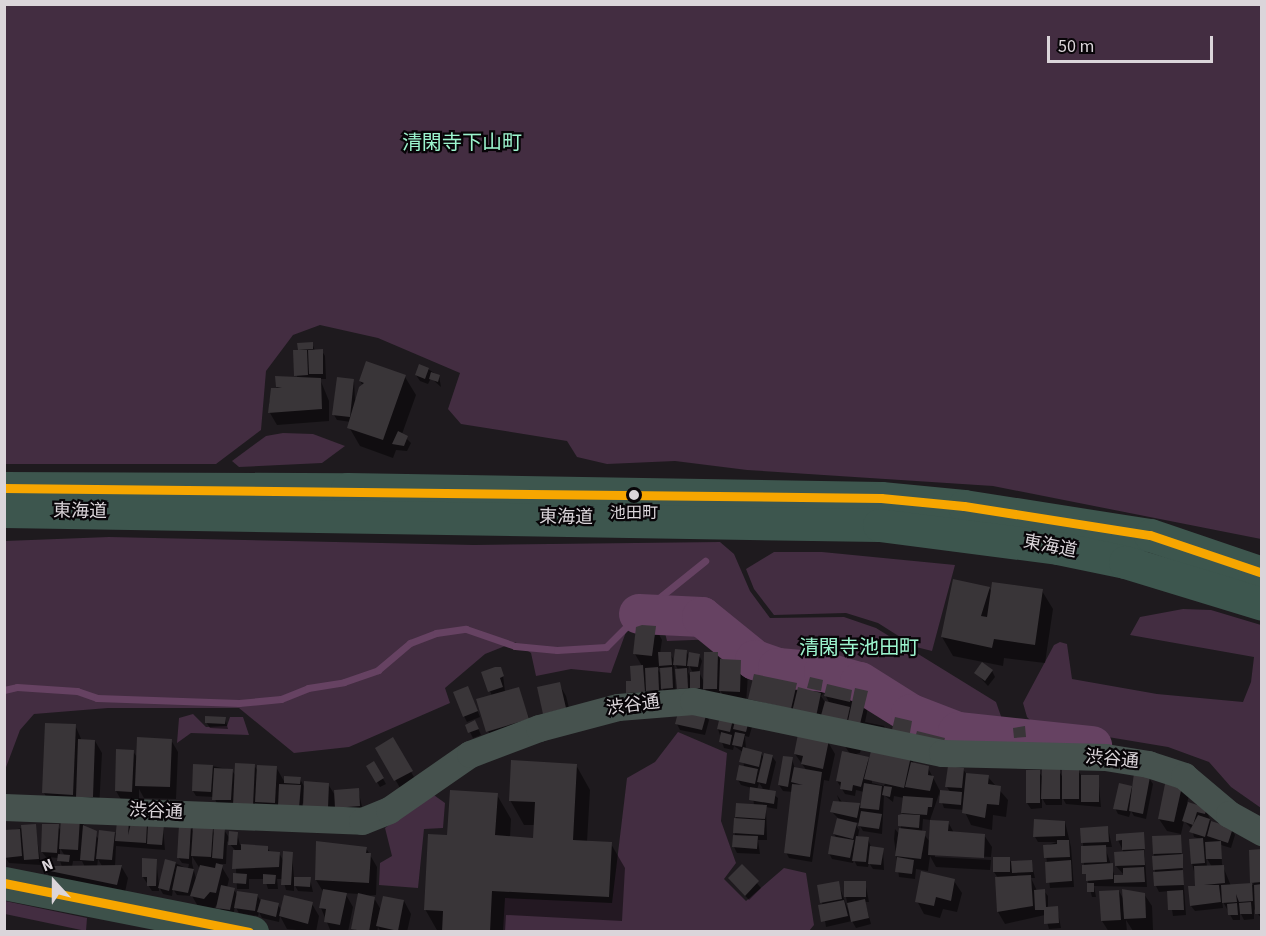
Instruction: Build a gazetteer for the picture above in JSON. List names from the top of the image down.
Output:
{
  "streets": {
    "highway": ["東海道"],
    "street": ["渋谷通"]
  },
  "districts": ["清閑寺下山町", "清閑寺池田町"],
  "places": ["池田町"],
  "scale_bar": "50 m",
  "north": "top"
}
